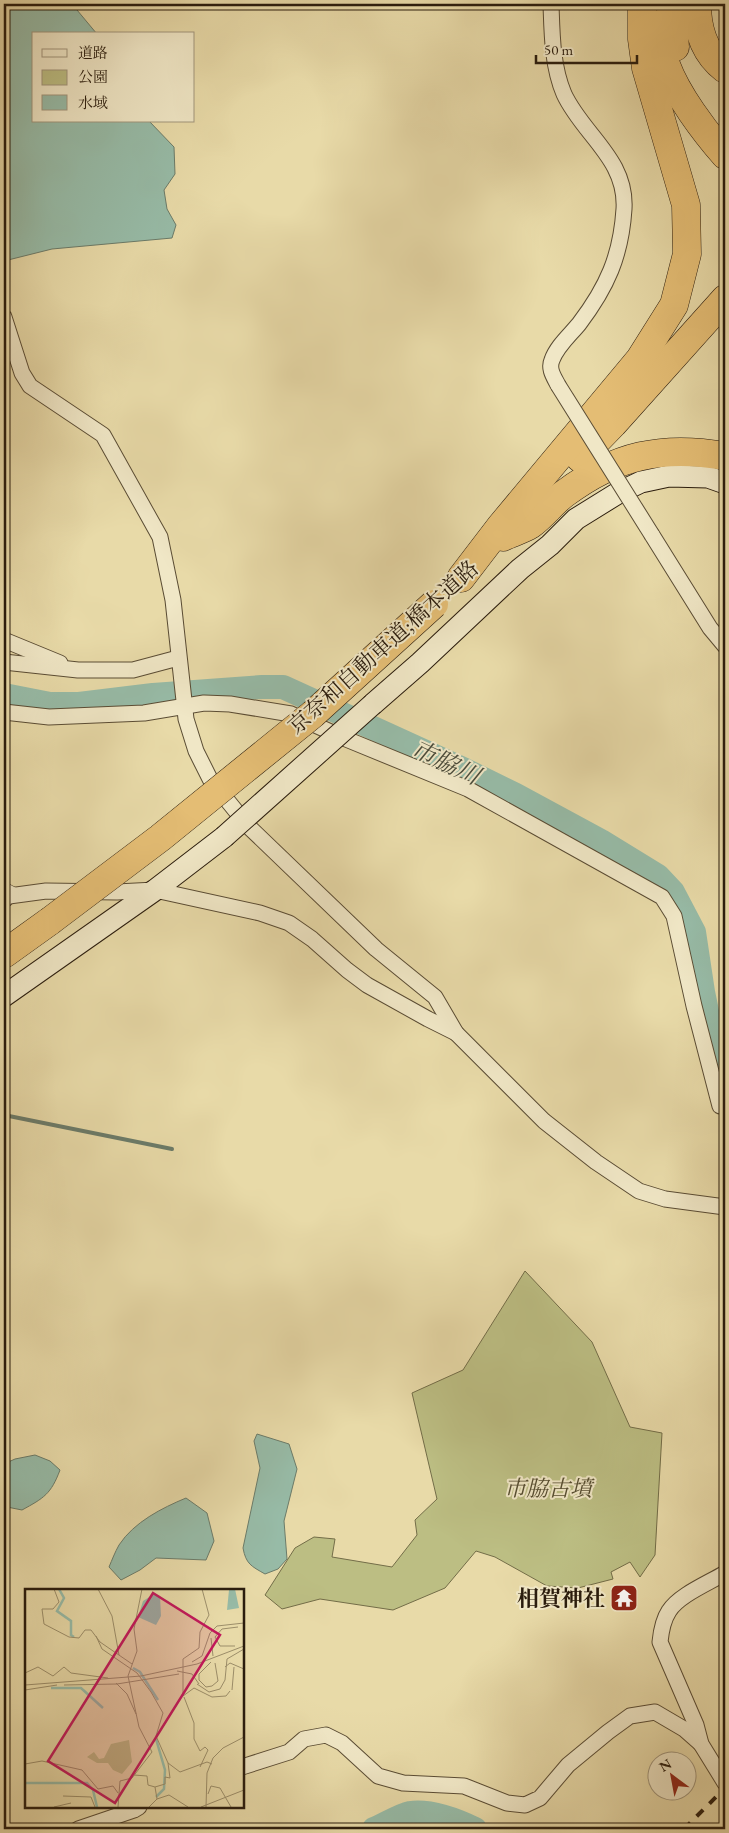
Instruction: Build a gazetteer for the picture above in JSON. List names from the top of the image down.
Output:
{
  "streets": {
    "highway": ["京奈和自動車道;橋本道路"]
  },
  "water": ["市脇川"],
  "parks": ["市脇古墳"],
  "places": {
    "temple": ["相賀神社"]
  },
  "legend": ["道路", "公園", "水域"],
  "scale_bar": "50 m",
  "north": "top left"
}
